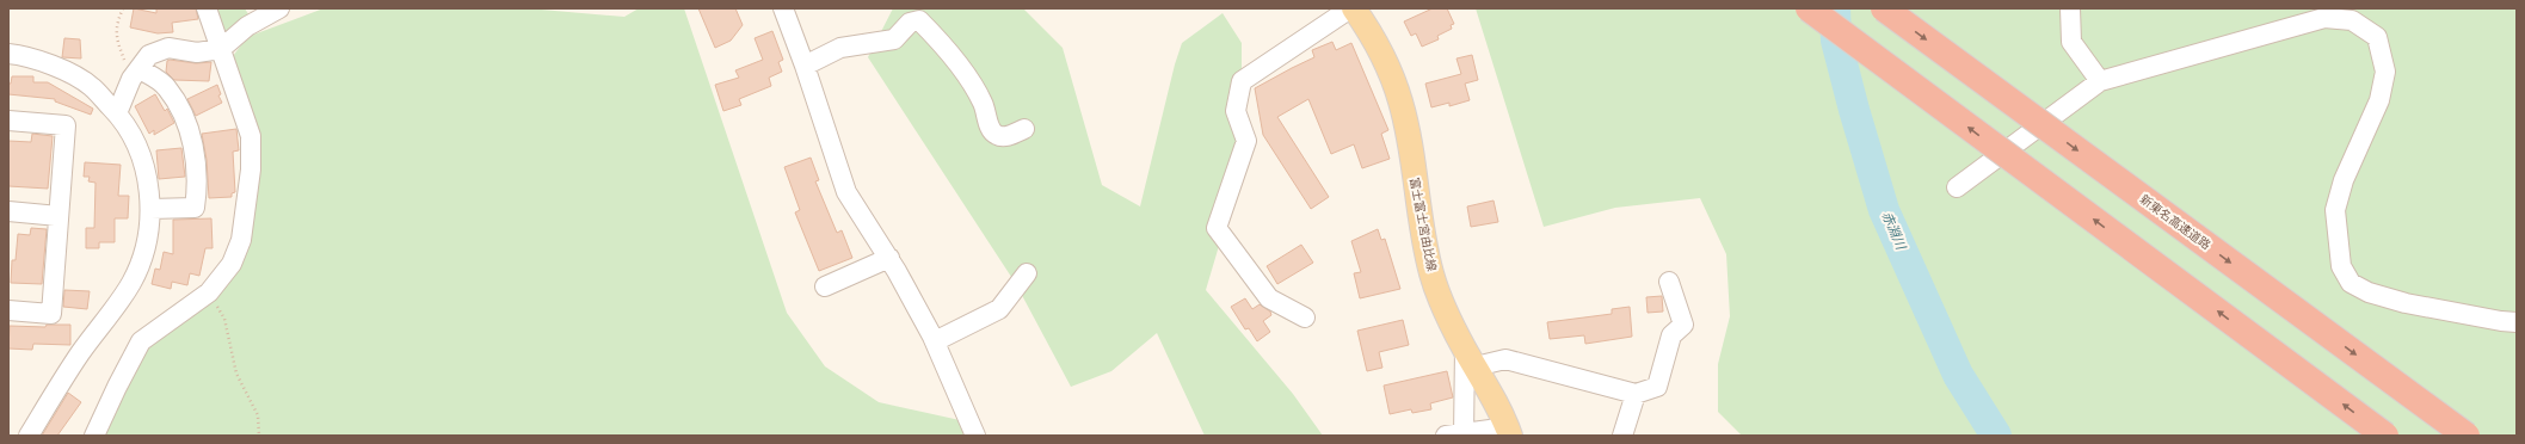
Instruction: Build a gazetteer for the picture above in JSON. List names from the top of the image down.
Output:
{
  "streets": {
    "highway": ["新東名高速道路"],
    "main road": ["富士富士宮由比線"]
  },
  "water": ["赤淵川"]
}
